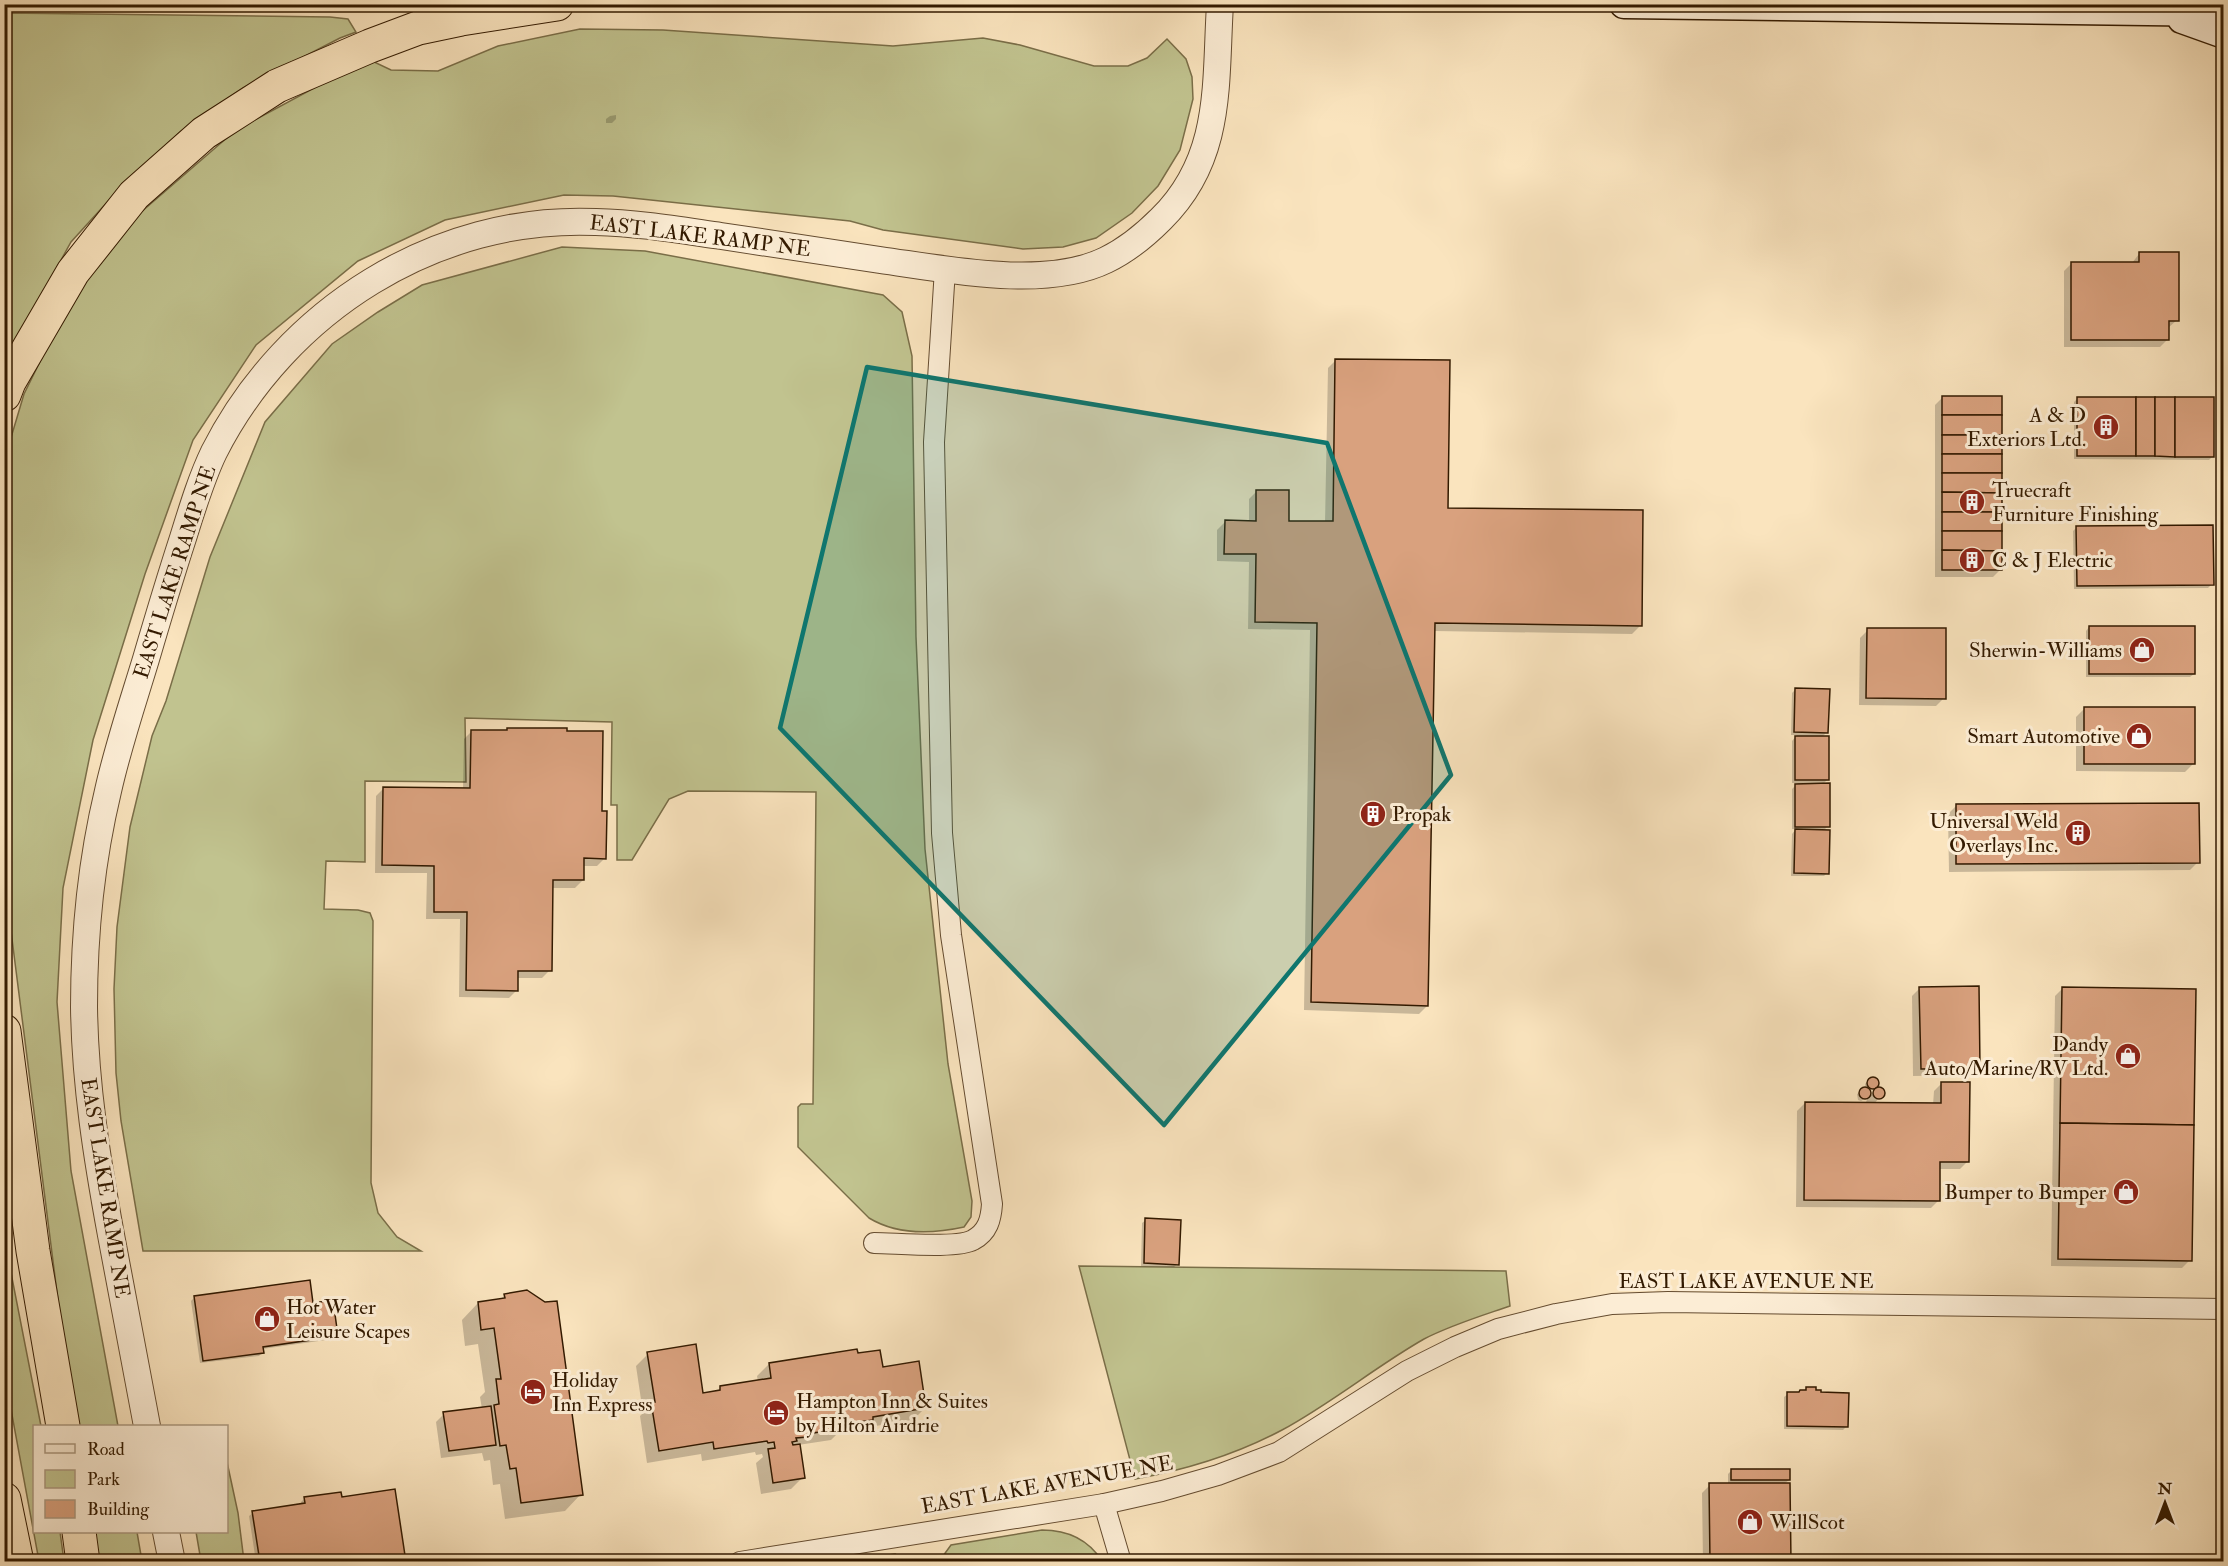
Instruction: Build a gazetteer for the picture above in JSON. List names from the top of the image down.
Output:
{
  "streets": {
    "street": ["EAST LAKE RAMP NE", "EAST LAKE AVENUE NE"]
  },
  "places": {
    "building": [
      "A & D Exteriors Ltd.",
      "Truecraft Furniture Finishing",
      "C & J Electric",
      "Propak",
      "Universal Weld Overlays Inc."
    ],
    "shop": [
      "Sherwin-Williams",
      "Smart Automotive",
      "Dandy Auto/Marine/RV Ltd.",
      "Bumper to Bumper",
      "Hot Water Leisure Scapes",
      "WillScot"
    ],
    "hotel": ["Holiday Inn Express", "Hampton Inn & Suites by Hilton Airdrie"]
  },
  "legend": ["Road", "Park", "Building"],
  "north": "top"
}
